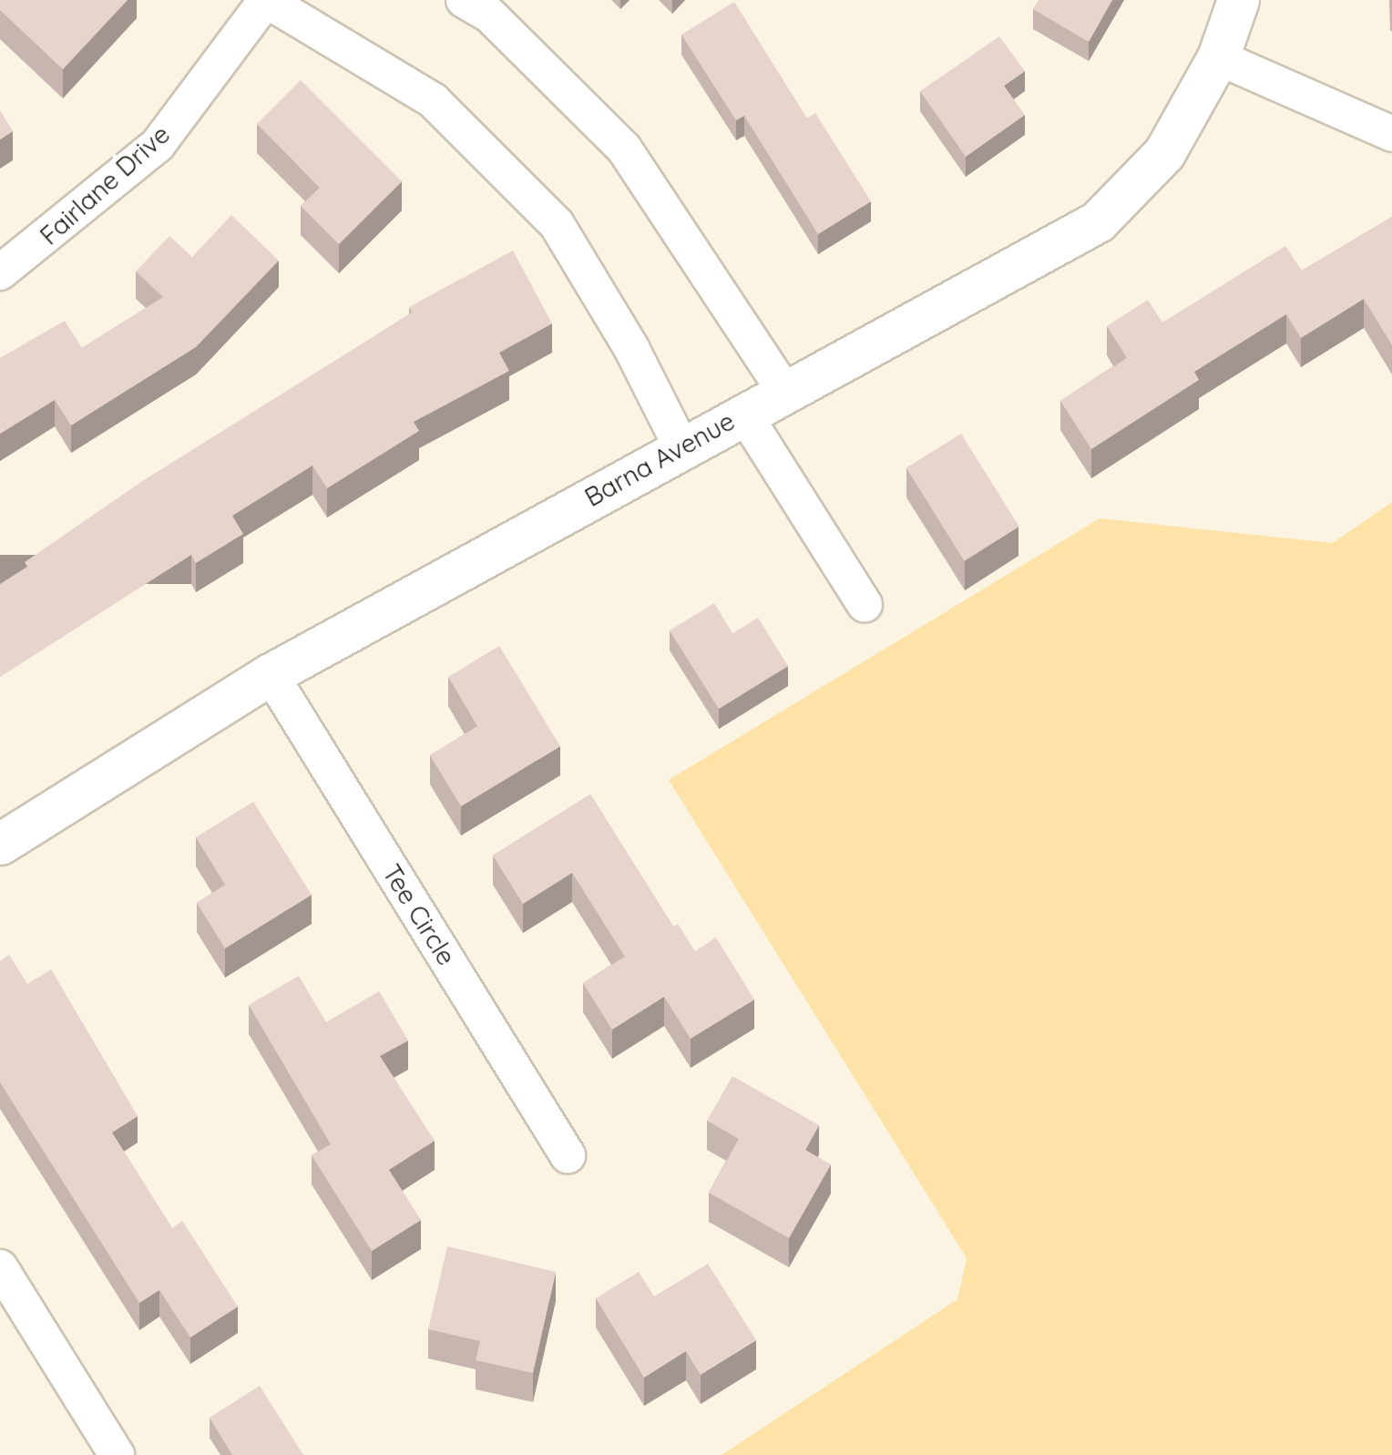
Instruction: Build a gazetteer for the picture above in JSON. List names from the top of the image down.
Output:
{
  "streets": {
    "street": ["Fairlane Drive", "Barna Avenue", "Tee Circle"]
  },
  "crossings": [
    ["Barna Avenue", "Tee Circle"]
  ]
}
